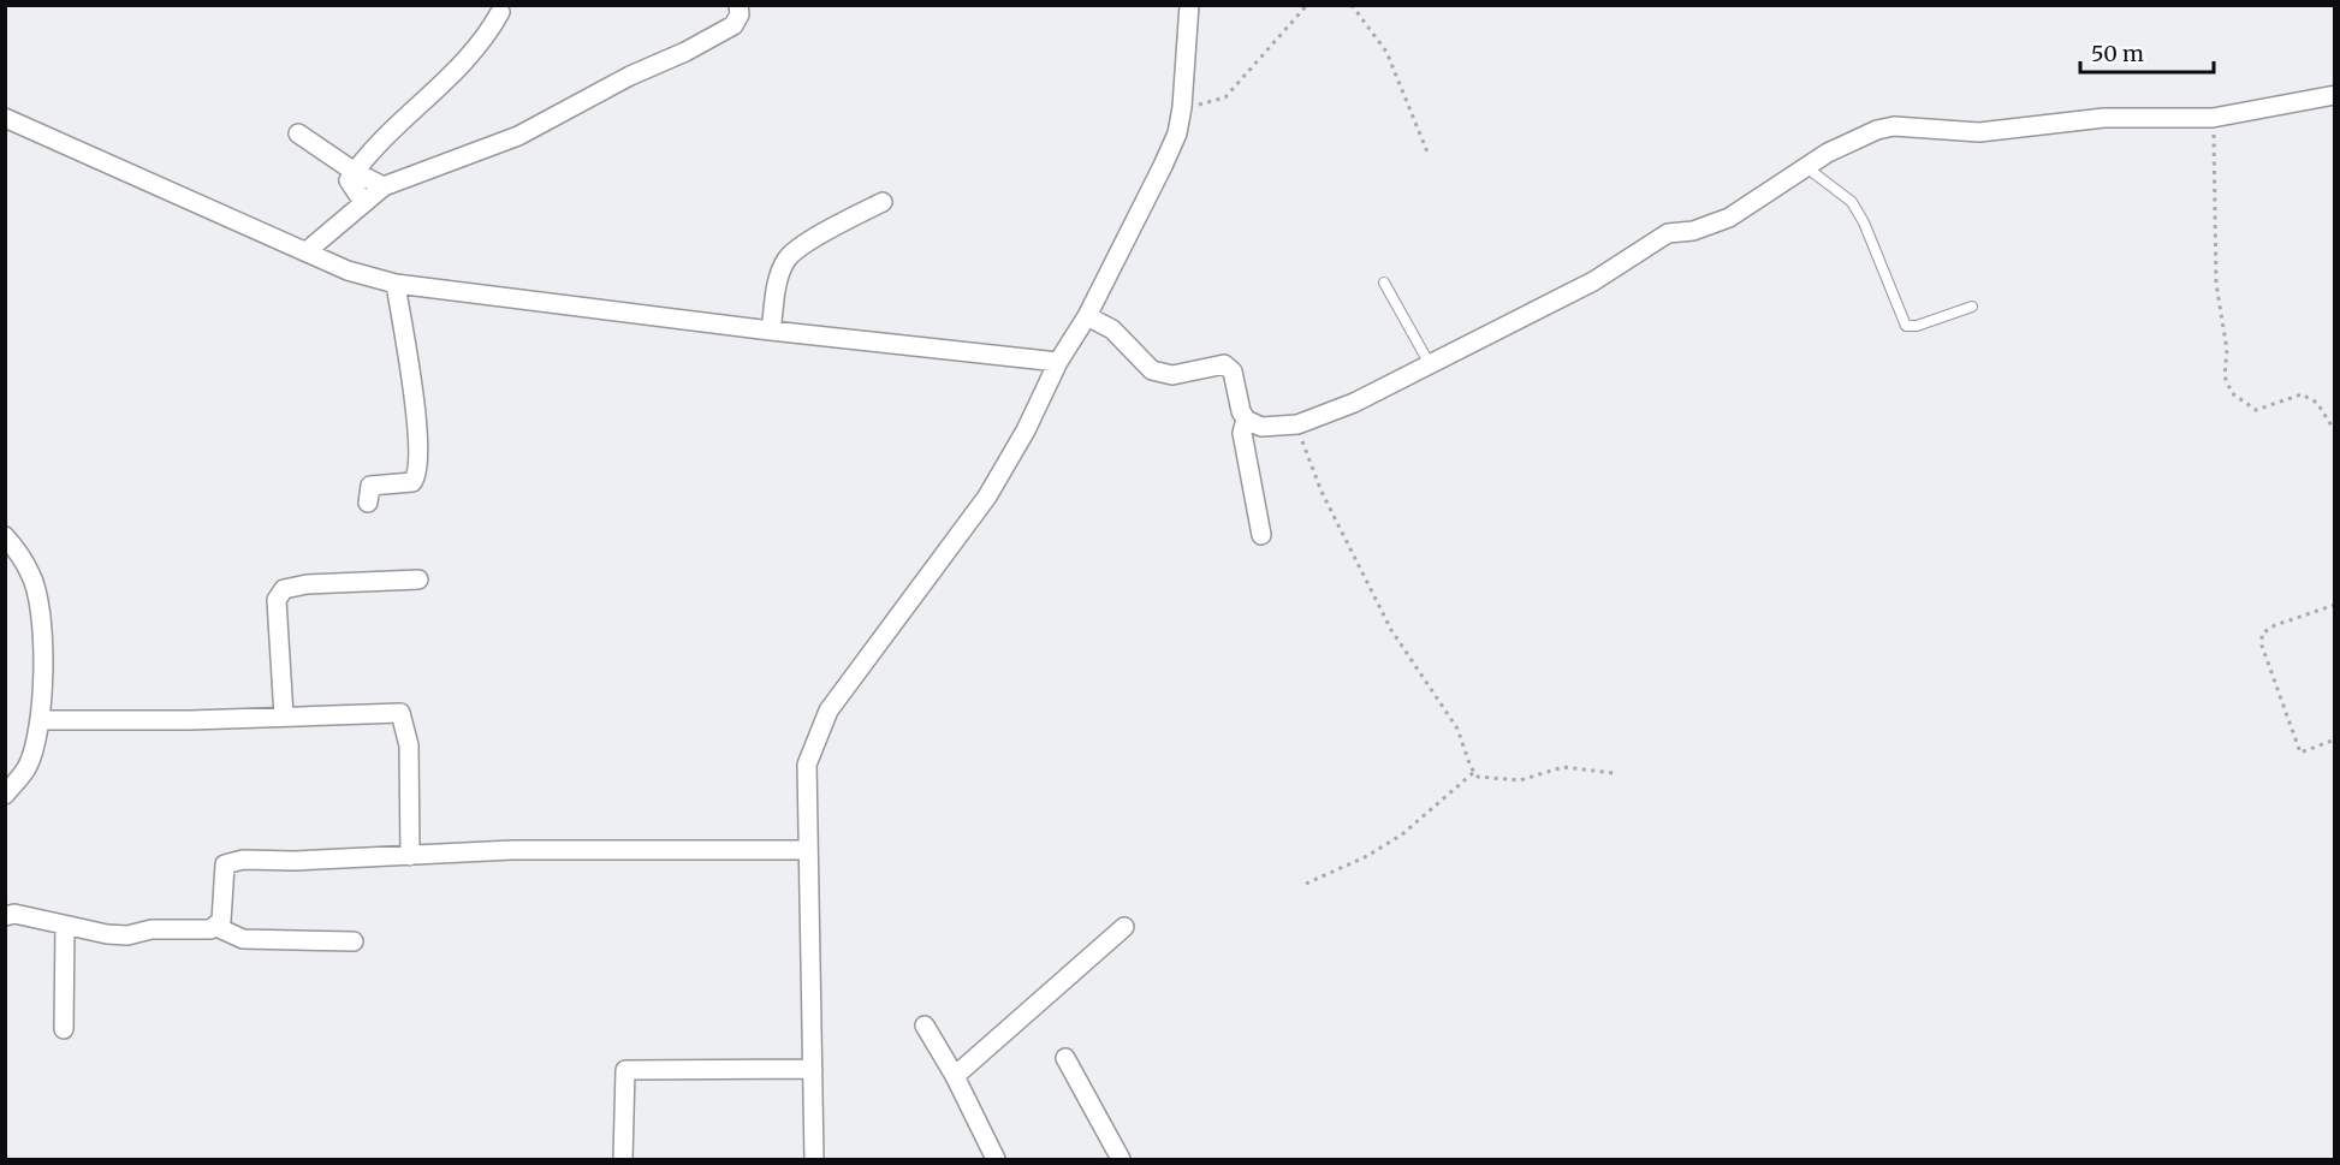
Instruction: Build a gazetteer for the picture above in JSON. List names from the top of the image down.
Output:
{
  "scale_bar": "50 m"
}
